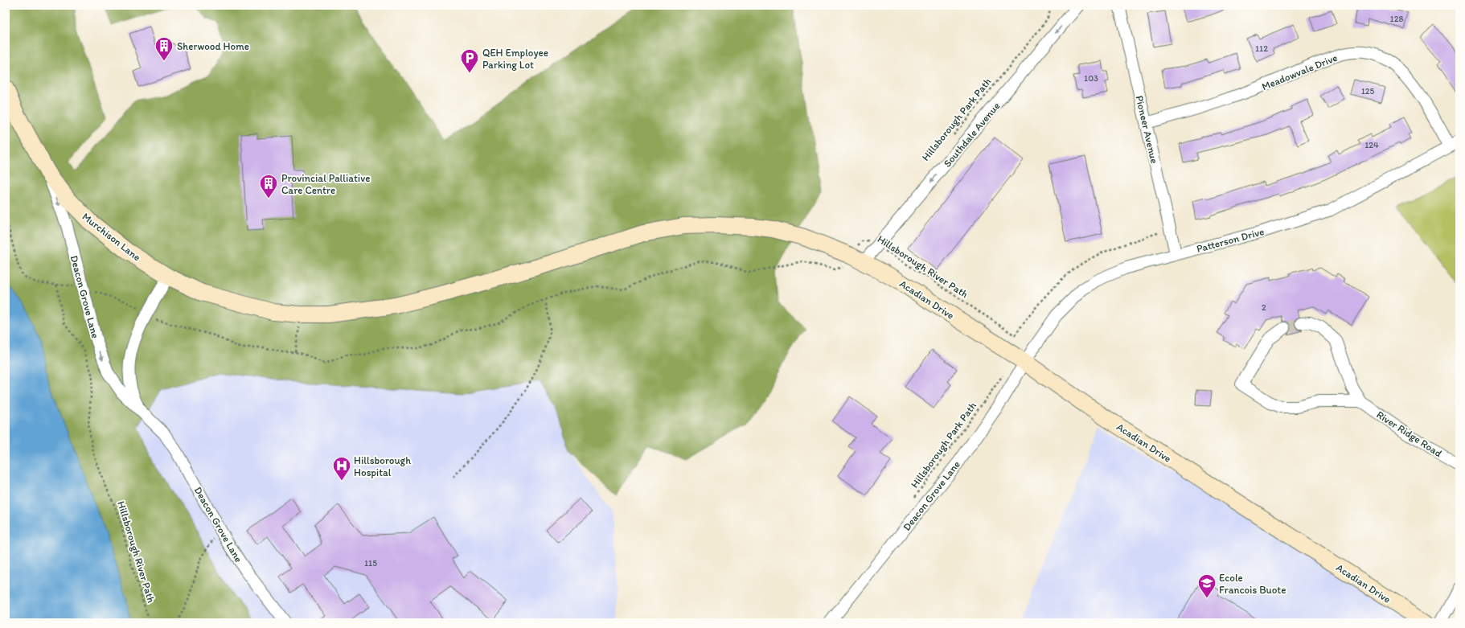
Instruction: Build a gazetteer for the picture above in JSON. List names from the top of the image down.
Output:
{
  "streets": {
    "street": [
      "Meadowvale Drive",
      "Pioneer Avenue",
      "Southdale Avenue",
      "Murchison Lane",
      "Patterson Drive",
      "Deacon Grove Lane",
      "Acadian Drive",
      "River Ridge Road"
    ],
    "path": ["Hillsborough Park Path", "Hillsborough River Path"]
  },
  "crossings": [
    ["Meadowvale Drive", "Pioneer Avenue"],
    ["Meadowvale Drive", "Patterson Drive"],
    ["Pioneer Avenue", "Patterson Drive"],
    ["Southdale Avenue", "Hillsborough River Path"],
    ["Southdale Avenue", "Acadian Drive"],
    ["Murchison Lane", "Deacon Grove Lane"],
    ["Murchison Lane", "Acadian Drive"],
    ["Patterson Drive", "Deacon Grove Lane"],
    ["Patterson Drive", "Acadian Drive"],
    ["Hillsborough River Path", "Deacon Grove Lane"],
    ["Hillsborough River Path", "Acadian Drive"],
    ["Deacon Grove Lane", "Acadian Drive"]
  ],
  "one_way": ["Southdale Avenue"],
  "places": {
    "building": ["Sherwood Home", "Provincial Palliative Care Centre"],
    "parking": ["QEH Employee Parking Lot"],
    "hospital": ["Hillsborough Hospital"],
    "school or university": ["Ecole Francois Buote"]
  },
  "house_numbers": [
    "128",
    "112",
    "103",
    "125",
    "124",
    "2",
    "115"
  ]
}
